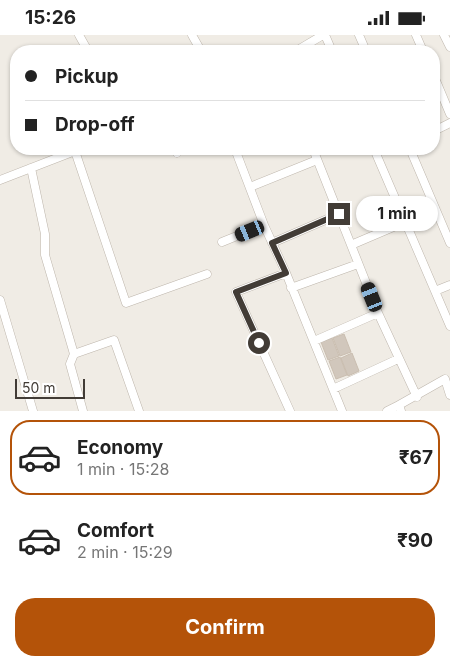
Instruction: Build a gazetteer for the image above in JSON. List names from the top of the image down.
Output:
{
  "scale_bar": "50 m",
  "page": {
    "status": "15:26",
    "banner": ["Pickup", "Drop-off"],
    "bubble": "1 min",
    "scale": "50 m",
    "list": [
      {
        "name": "Economy",
        "note": "1 min · 15:28",
        "value": "₹67"
      },
      {
        "name": "Comfort",
        "note": "2 min · 15:29",
        "value": "₹90"
      }
    ],
    "buttons": "Confirm"
  }
}
